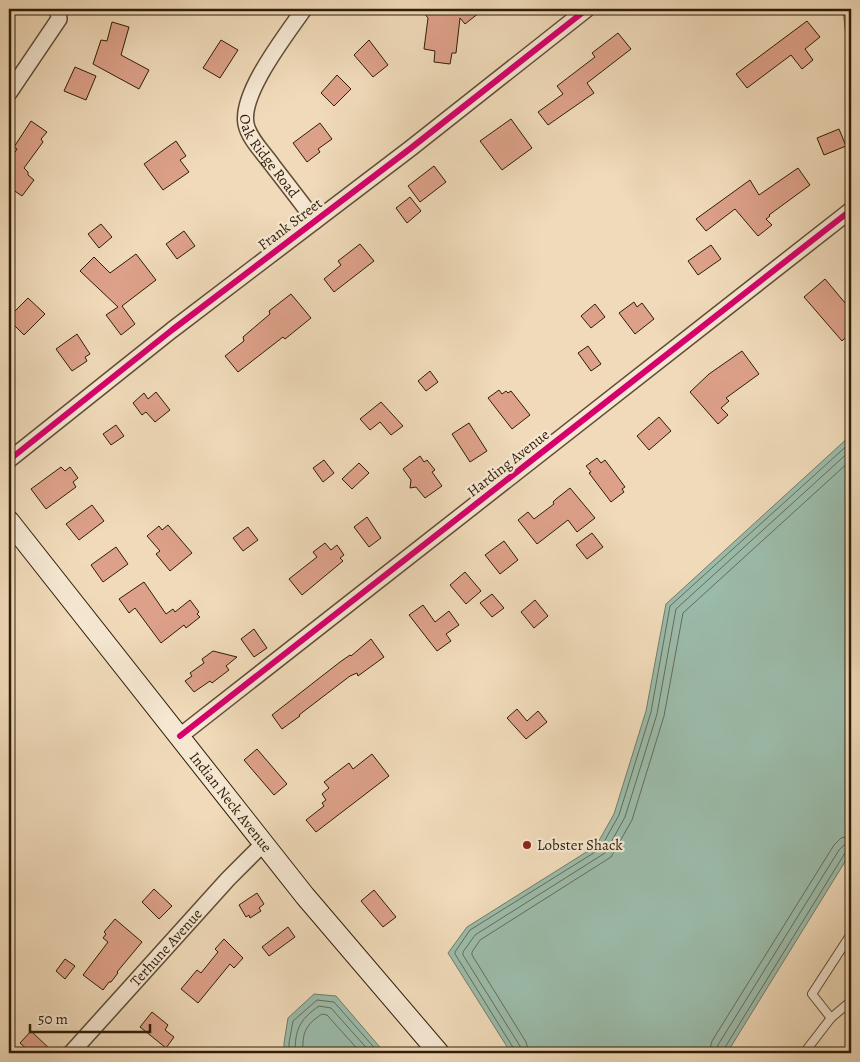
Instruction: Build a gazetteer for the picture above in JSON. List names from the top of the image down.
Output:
{
  "streets": {
    "street": [
      "Oak Ridge Road",
      "Frank Street",
      "Harding Avenue",
      "Indian Neck Avenue",
      "Terhune Avenue"
    ]
  },
  "crossings": [
    ["Oak Ridge Road", "Frank Street"],
    ["Harding Avenue", "Indian Neck Avenue"],
    ["Indian Neck Avenue", "Terhune Avenue"]
  ],
  "places": ["Lobster Shack"],
  "scale_bar": "50 m"
}
